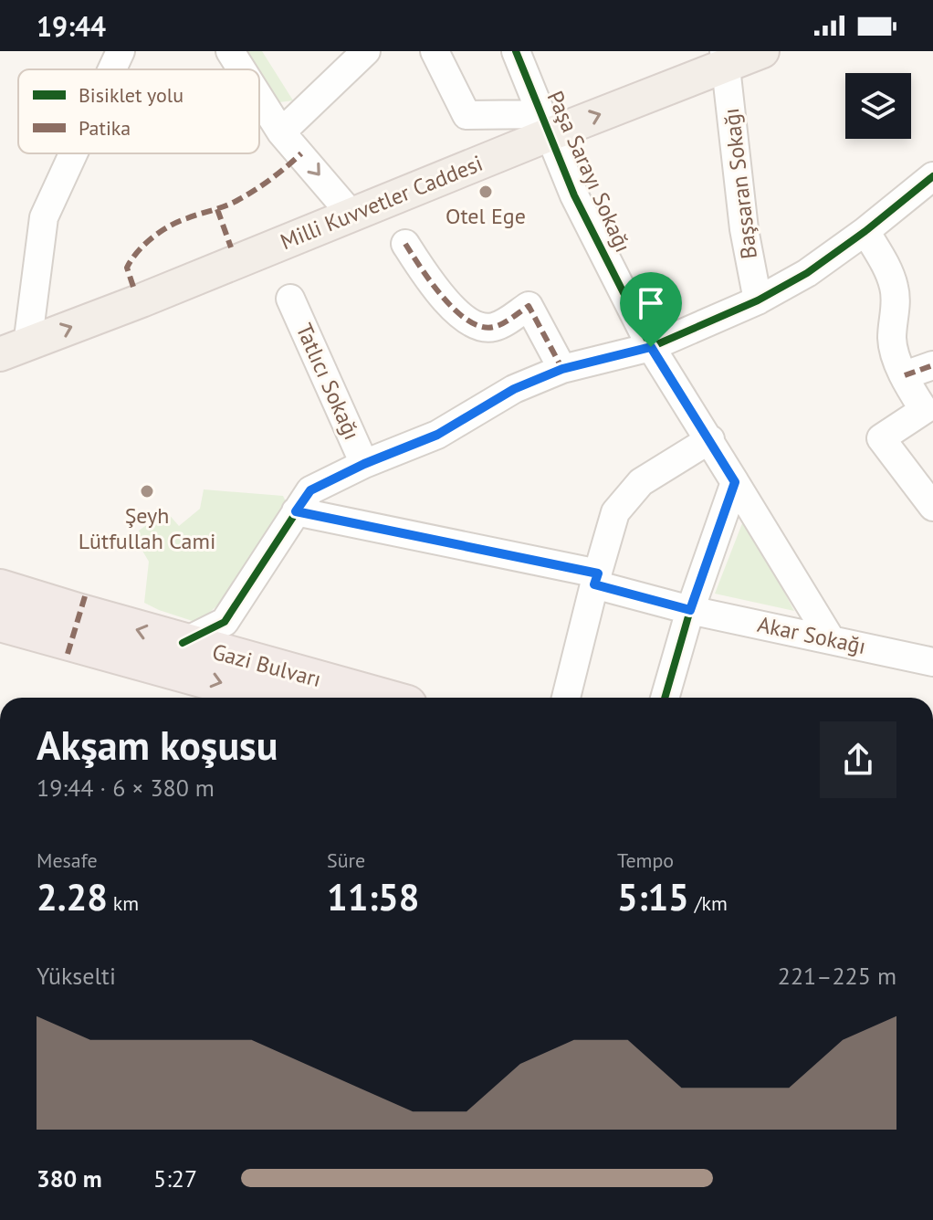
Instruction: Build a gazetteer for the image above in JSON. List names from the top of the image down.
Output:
{
  "streets": {
    "highway": ["Gazi Bulvarı"],
    "main road": ["Milli Kuvvetler Caddesi"],
    "street": [
      "Paşa Sarayı Sokağı",
      "Başsaran Sokağı",
      "Tatlıcı Sokağı",
      "Akar Sokağı"
    ]
  },
  "crossings": [
    ["Paşa Sarayı Sokağı", "Milli Kuvvetler Caddesi"],
    ["Paşa Sarayı Sokağı", "Akar Sokağı"],
    ["Başsaran Sokağı", "Milli Kuvvetler Caddesi"]
  ],
  "one_way": ["Milli Kuvvetler Caddesi"],
  "places": ["Otel Ege", "Şeyh Lütfullah Cami"],
  "legend": ["Bisiklet yolu", "Patika"],
  "page": {
    "status": "19:44",
    "heading": ["Akşam koşusu", "19:44 · 6 × 380 m"],
    "stats": [
      ["Mesafe", "2.28 km"],
      ["Süre", "11:58"],
      ["Tempo", "5:15 /km"]
    ],
    "chart": ["Yükselti", "221–225 m"],
    "list": [
      {
        "name": "380 m",
        "note": "5:27"
      }
    ]
  }
}
